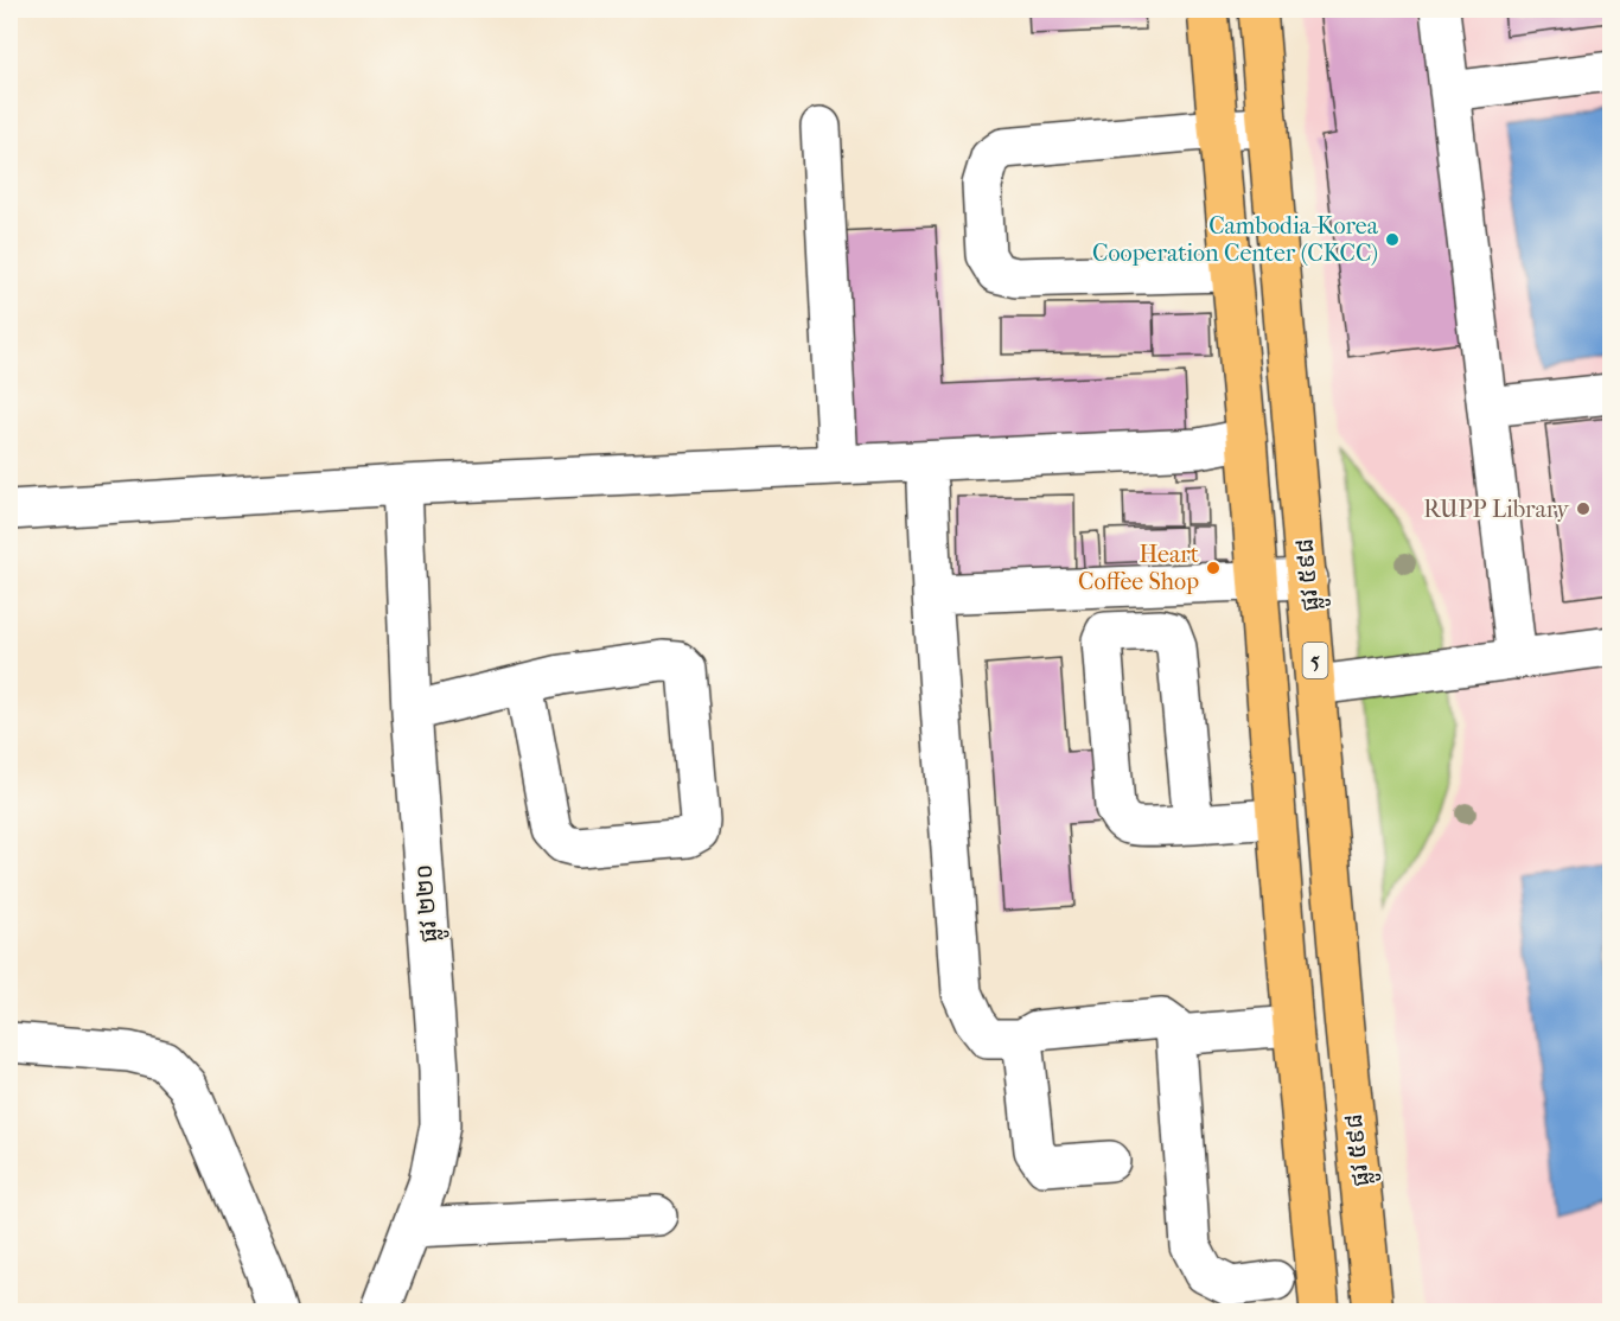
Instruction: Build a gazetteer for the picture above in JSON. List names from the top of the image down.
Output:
{
  "streets": {
    "main road": ["ផ្លូវ ៥៩៨", "5"],
    "lane": ["ផ្លូវ ២២០"]
  },
  "places": ["Cambodia-Korea Cooperation Center (CKCC)", "RUPP Library", "Heart Coffee Shop"]
}
